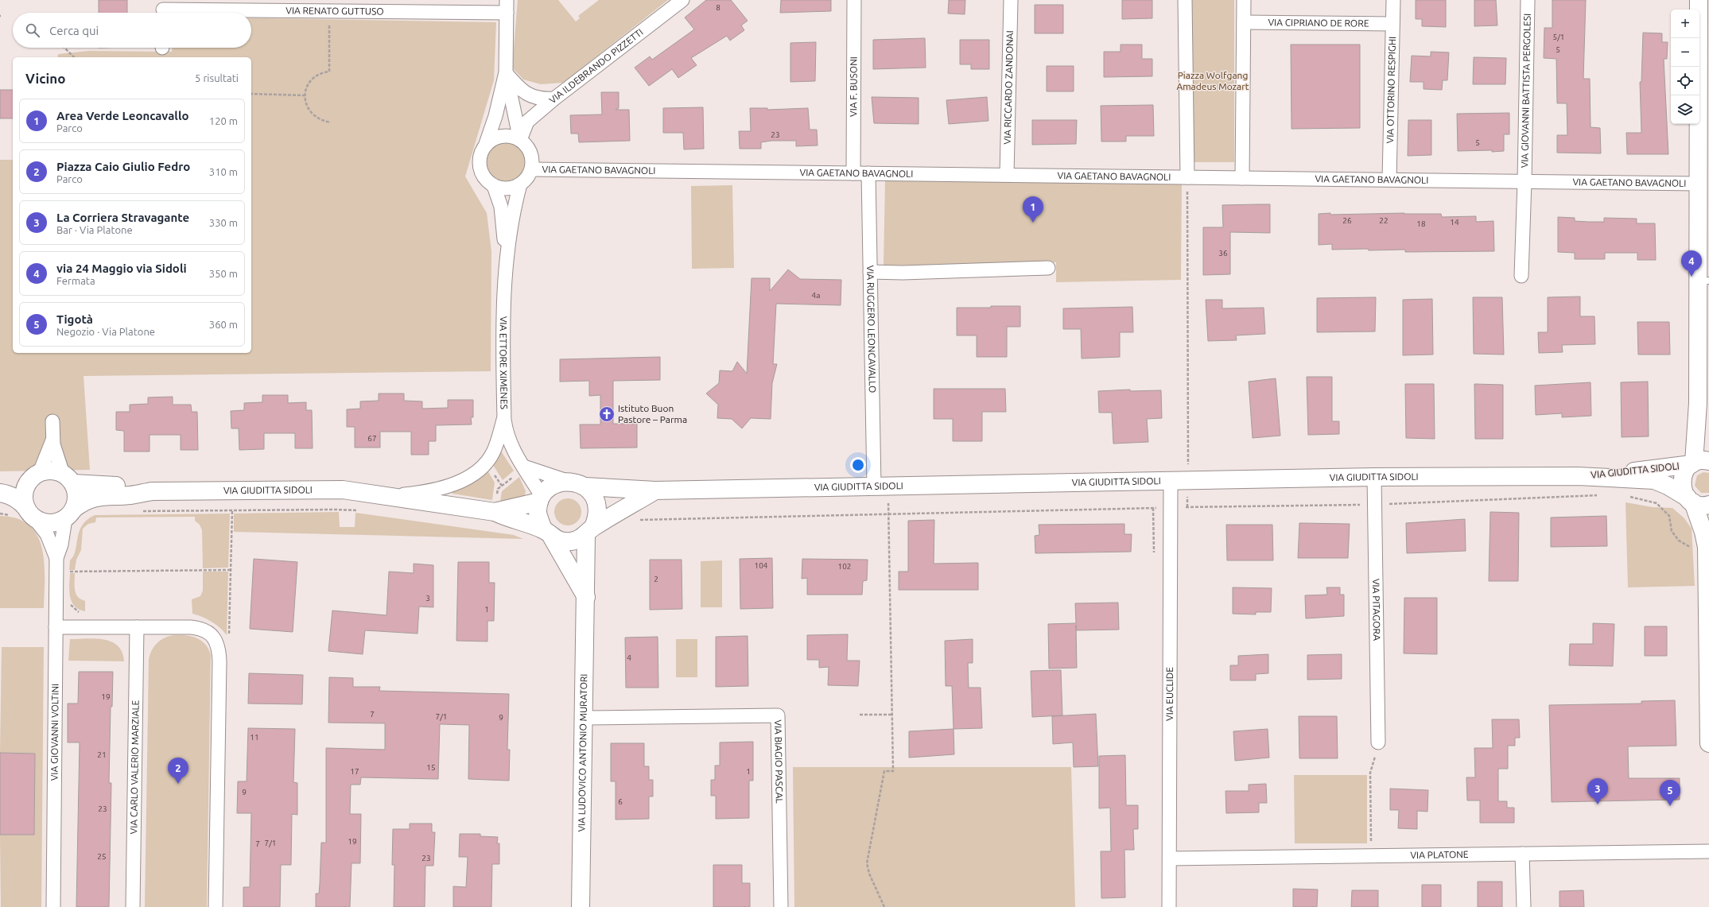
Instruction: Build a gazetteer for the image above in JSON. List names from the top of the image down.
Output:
{
  "streets": {
    "street": [
      "VIA RENATO GUTTUSO",
      "VIA CIPRIANO DE RORE",
      "VIA ILDEBRANDO PIZZETTI",
      "VIA F. BUSONI",
      "VIA RICCARDO ZANDONAI",
      "VIA OTTORINO RESPIGHI",
      "VIA GIOVANNI BATTISTA PERGOLESI",
      "VIA GAETANO BAVAGNOLI",
      "VIA RUGGERO LEONCAVALLO",
      "VIA ETTORE XIMENES",
      "VIA GIUDITTA SIDOLI",
      "VIA PITAGORA",
      "VIA EUCLIDE",
      "VIA GIOVANNI VOLTINI",
      "VIA LUDOVICO ANTONIO MURATORI",
      "VIA BIAGIO PASCAL",
      "VIA CARLO VALERIO MARZIALE",
      "VIA PLATONE"
    ]
  },
  "crossings": [
    ["VIA RENATO GUTTUSO", "VIA ETTORE XIMENES"],
    ["VIA CIPRIANO DE RORE", "VIA OTTORINO RESPIGHI"],
    ["VIA ILDEBRANDO PIZZETTI", "VIA GAETANO BAVAGNOLI"],
    ["VIA ILDEBRANDO PIZZETTI", "VIA ETTORE XIMENES"],
    ["VIA F. BUSONI", "VIA GAETANO BAVAGNOLI"],
    ["VIA RICCARDO ZANDONAI", "VIA GAETANO BAVAGNOLI"],
    ["VIA OTTORINO RESPIGHI", "VIA GAETANO BAVAGNOLI"],
    ["VIA GIOVANNI BATTISTA PERGOLESI", "VIA GAETANO BAVAGNOLI"],
    ["VIA GAETANO BAVAGNOLI", "VIA RUGGERO LEONCAVALLO"],
    ["VIA GAETANO BAVAGNOLI", "VIA ETTORE XIMENES"],
    ["VIA RUGGERO LEONCAVALLO", "VIA GIUDITTA SIDOLI"],
    ["VIA ETTORE XIMENES", "VIA GIUDITTA SIDOLI"],
    ["VIA ETTORE XIMENES", "VIA LUDOVICO ANTONIO MURATORI"],
    ["VIA GIUDITTA SIDOLI", "VIA PITAGORA"],
    ["VIA GIUDITTA SIDOLI", "VIA EUCLIDE"],
    ["VIA GIUDITTA SIDOLI", "VIA GIOVANNI VOLTINI"],
    ["VIA GIUDITTA SIDOLI", "VIA LUDOVICO ANTONIO MURATORI"],
    ["VIA EUCLIDE", "VIA PLATONE"],
    ["VIA LUDOVICO ANTONIO MURATORI", "VIA BIAGIO PASCAL"]
  ],
  "parks": ["Piazza Wolfgang Amadeus Mozart"],
  "places": {
    "church": ["Istituto Buon Pastore – Parma"]
  },
  "house_numbers": [
    "8",
    "5/1",
    "5",
    "23",
    "5",
    "26",
    "22",
    "14",
    "18",
    "36",
    "4a",
    "67",
    "104",
    "102",
    "2",
    "3",
    "1",
    "4",
    "19",
    "7",
    "7/1",
    "9",
    "11",
    "21",
    "15",
    "17",
    "1",
    "9",
    "6",
    "23",
    "19",
    "7/1",
    "7",
    "25",
    "23"
  ],
  "page": {
    "map_buttons": ["+", "−"],
    "search": "Cerca qui",
    "heading": ["Vicino", "5 risultati"],
    "list": [
      {
        "mark": "1",
        "name": "Area Verde Leoncavallo",
        "note": "Parco",
        "value": "120 m"
      },
      {
        "mark": "2",
        "name": "Piazza Caio Giulio Fedro",
        "note": "Parco",
        "value": "310 m"
      },
      {
        "mark": "3",
        "name": "La Corriera Stravagante",
        "note": "Bar · Via Platone",
        "value": "330 m"
      },
      {
        "mark": "4",
        "name": "via 24 Maggio via Sidoli",
        "note": "Fermata",
        "value": "350 m"
      },
      {
        "mark": "5",
        "name": "Tigotà",
        "note": "Negozio · Via Platone",
        "value": "360 m"
      }
    ],
    "pins": [
      "1",
      "4",
      "2",
      "3",
      "5"
    ]
  }
}
